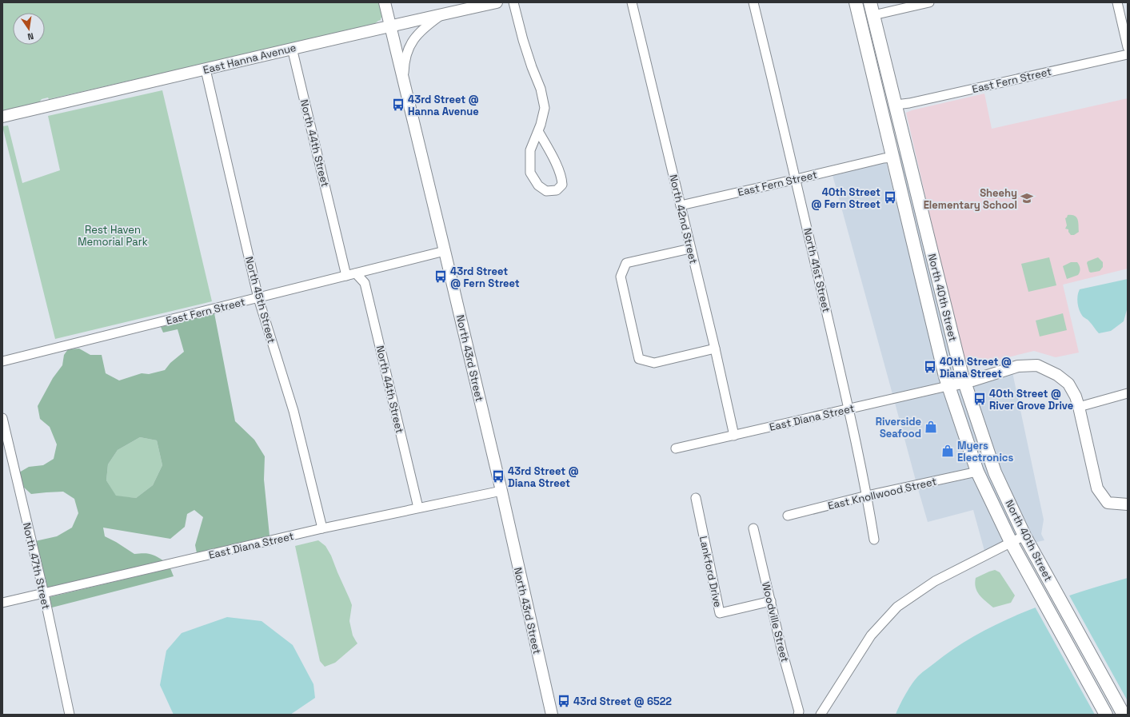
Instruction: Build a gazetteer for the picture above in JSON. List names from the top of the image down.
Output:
{
  "streets": {
    "main road": ["North 40th Street"],
    "street": [
      "East Hanna Avenue",
      "East Fern Street",
      "North 44th Street",
      "North 42nd Street",
      "North 41st Street",
      "North 45th Street",
      "North 43rd Street",
      "East Diana Street",
      "East Knollwood Street",
      "North 47th Street",
      "Lankford Drive",
      "Woodville Street"
    ]
  },
  "crossings": [
    ["East Hanna Avenue", "North 44th Street"],
    ["East Hanna Avenue", "North 45th Street"],
    ["East Hanna Avenue", "North 43rd Street"],
    ["East Fern Street", "North 44th Street"],
    ["East Fern Street", "North 42nd Street"],
    ["East Fern Street", "North 41st Street"],
    ["East Fern Street", "North 40th Street"],
    ["East Fern Street", "North 45th Street"],
    ["East Fern Street", "North 43rd Street"],
    ["North 44th Street", "East Diana Street"],
    ["North 42nd Street", "East Diana Street"],
    ["North 41st Street", "East Diana Street"],
    ["North 41st Street", "East Knollwood Street"],
    ["North 40th Street", "East Diana Street"],
    ["North 40th Street", "East Knollwood Street"],
    ["North 45th Street", "East Diana Street"],
    ["North 43rd Street", "East Diana Street"],
    ["East Diana Street", "North 47th Street"],
    ["Lankford Drive", "Woodville Street"]
  ],
  "parks": ["Rest Haven Memorial Park"],
  "places": {
    "bus stop": [
      "43rd Street @ Hanna Avenue",
      "40th Street @ Fern Street",
      "43rd Street @ Fern Street",
      "40th Street @ Diana Street",
      "40th Street @ River Grove Drive",
      "43rd Street @ Diana Street",
      "43rd Street @ 6522"
    ],
    "school or university": ["Sheehy Elementary School"],
    "shop": ["Riverside Seafood", "Myers Electronics"]
  },
  "north": "bottom"
}
